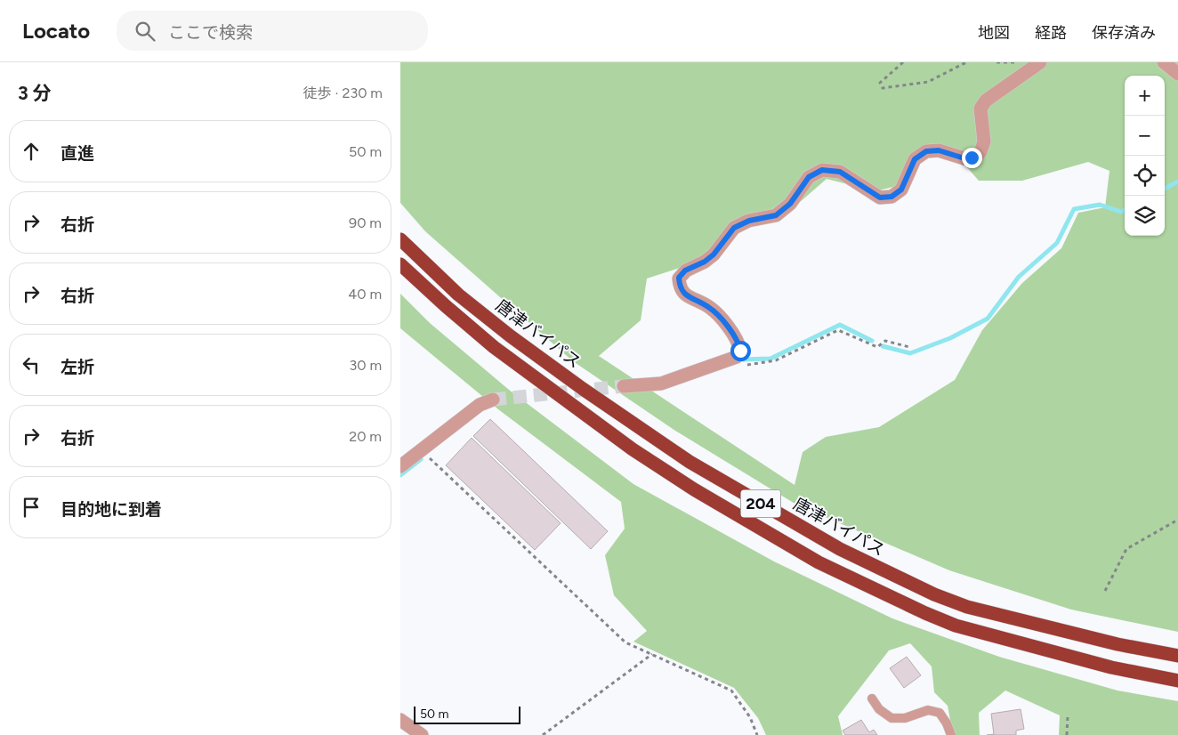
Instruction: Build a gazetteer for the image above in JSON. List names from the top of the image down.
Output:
{
  "streets": {
    "highway": ["唐津バイパス", "204"]
  },
  "scale_bar": "50 m",
  "page": {
    "header": "Locato",
    "search": "ここで検索",
    "nav": ["地図", "経路", "保存済み"],
    "heading": ["3 分", "徒歩 · 230 m"],
    "map_buttons": ["+", "−"],
    "list": [
      ["直進", "50 m"],
      ["右折", "90 m"],
      ["右折", "40 m"],
      ["左折", "30 m"],
      ["右折", "20 m"],
      "目的地に到着"
    ],
    "scale": "50 m"
  }
}
